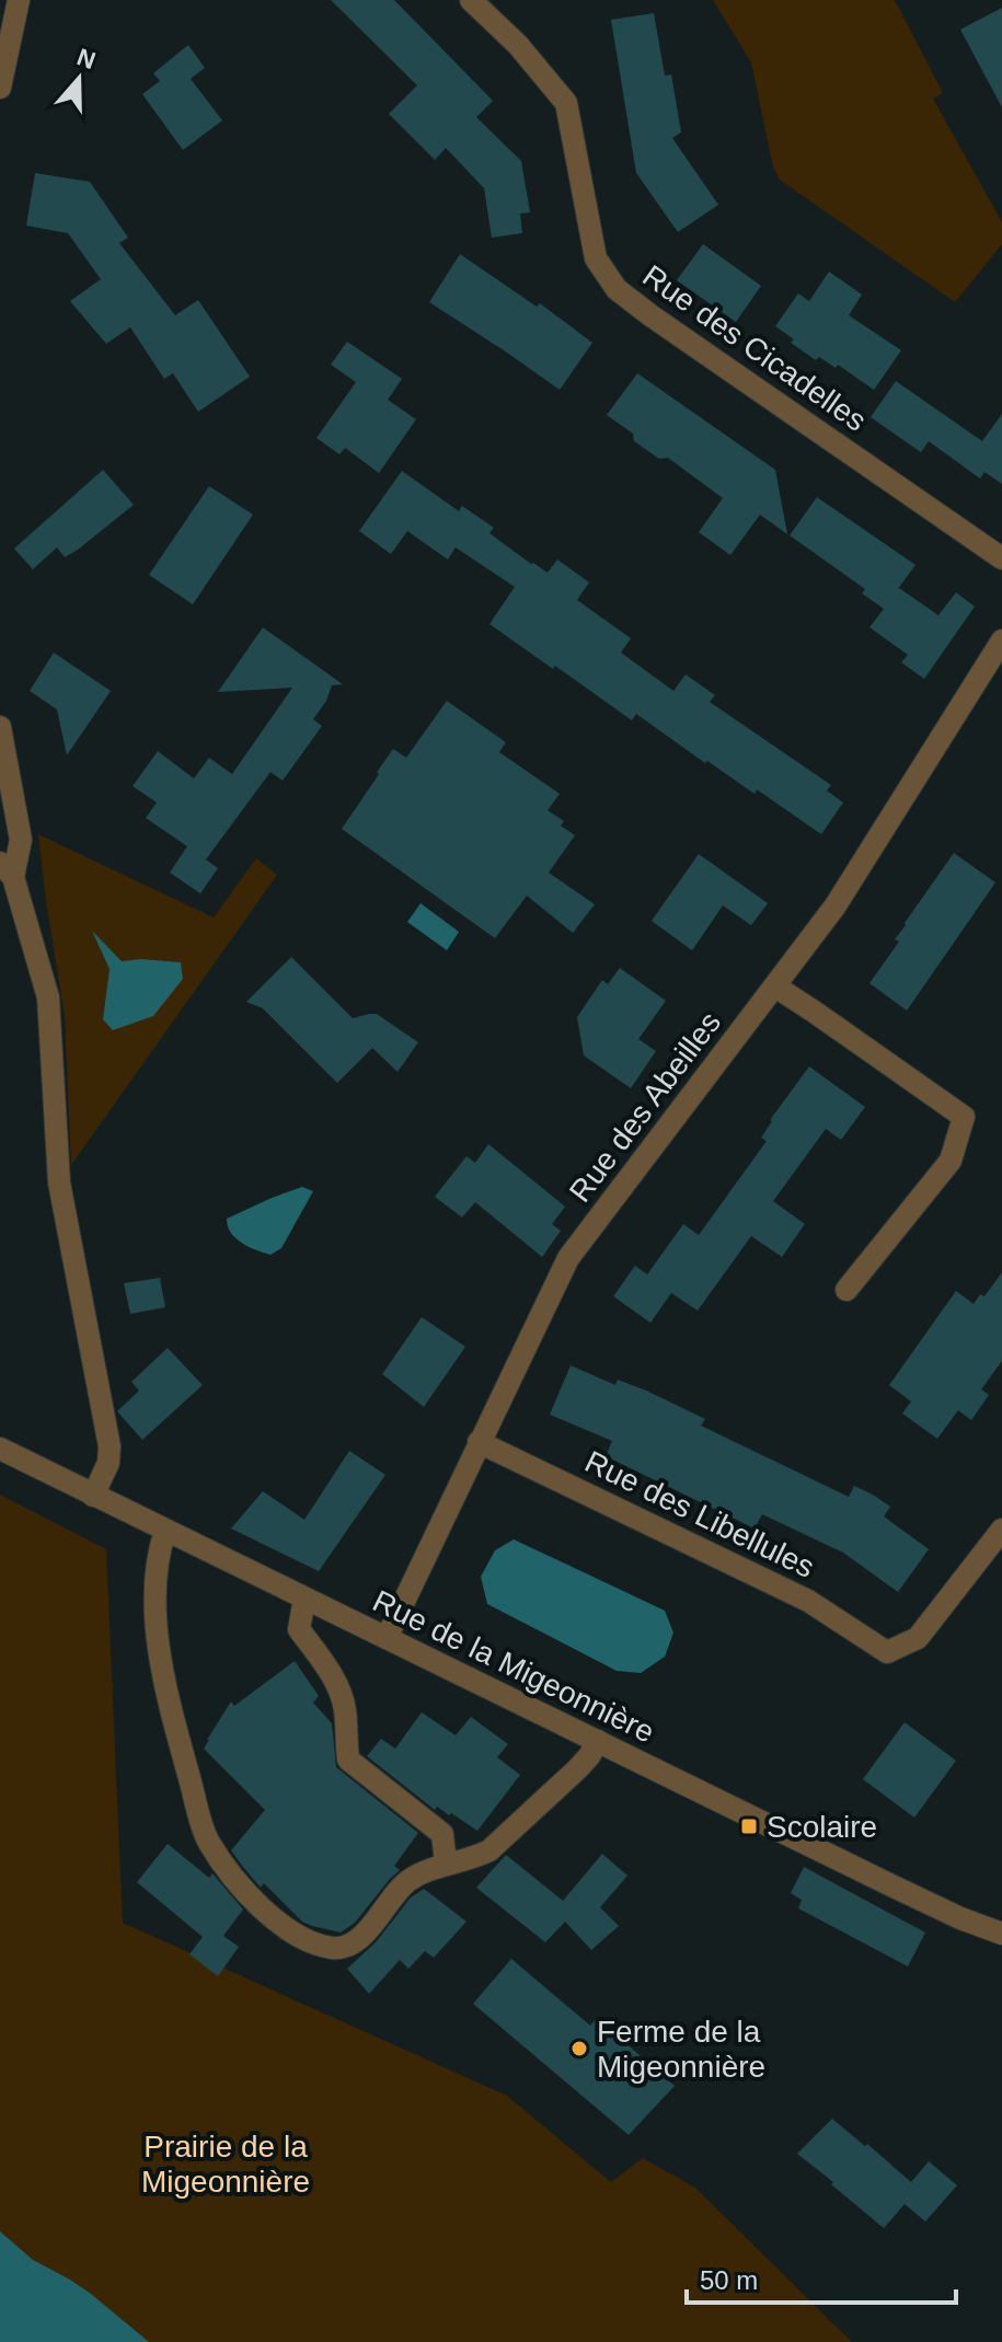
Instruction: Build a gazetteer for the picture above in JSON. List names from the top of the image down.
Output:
{
  "streets": {
    "street": [
      "Rue des Cicadelles",
      "Rue des Abeilles",
      "Rue des Libellules",
      "Rue de la Migeonnière"
    ]
  },
  "crossings": [
    ["Rue des Abeilles", "Rue des Libellules"],
    ["Rue des Abeilles", "Rue de la Migeonnière"]
  ],
  "parks": ["Prairie de la Migeonnière"],
  "places": {
    "transit": ["Scolaire"],
    "other": ["Ferme de la Migeonnière"]
  },
  "scale_bar": "50 m",
  "north": "top"
}
